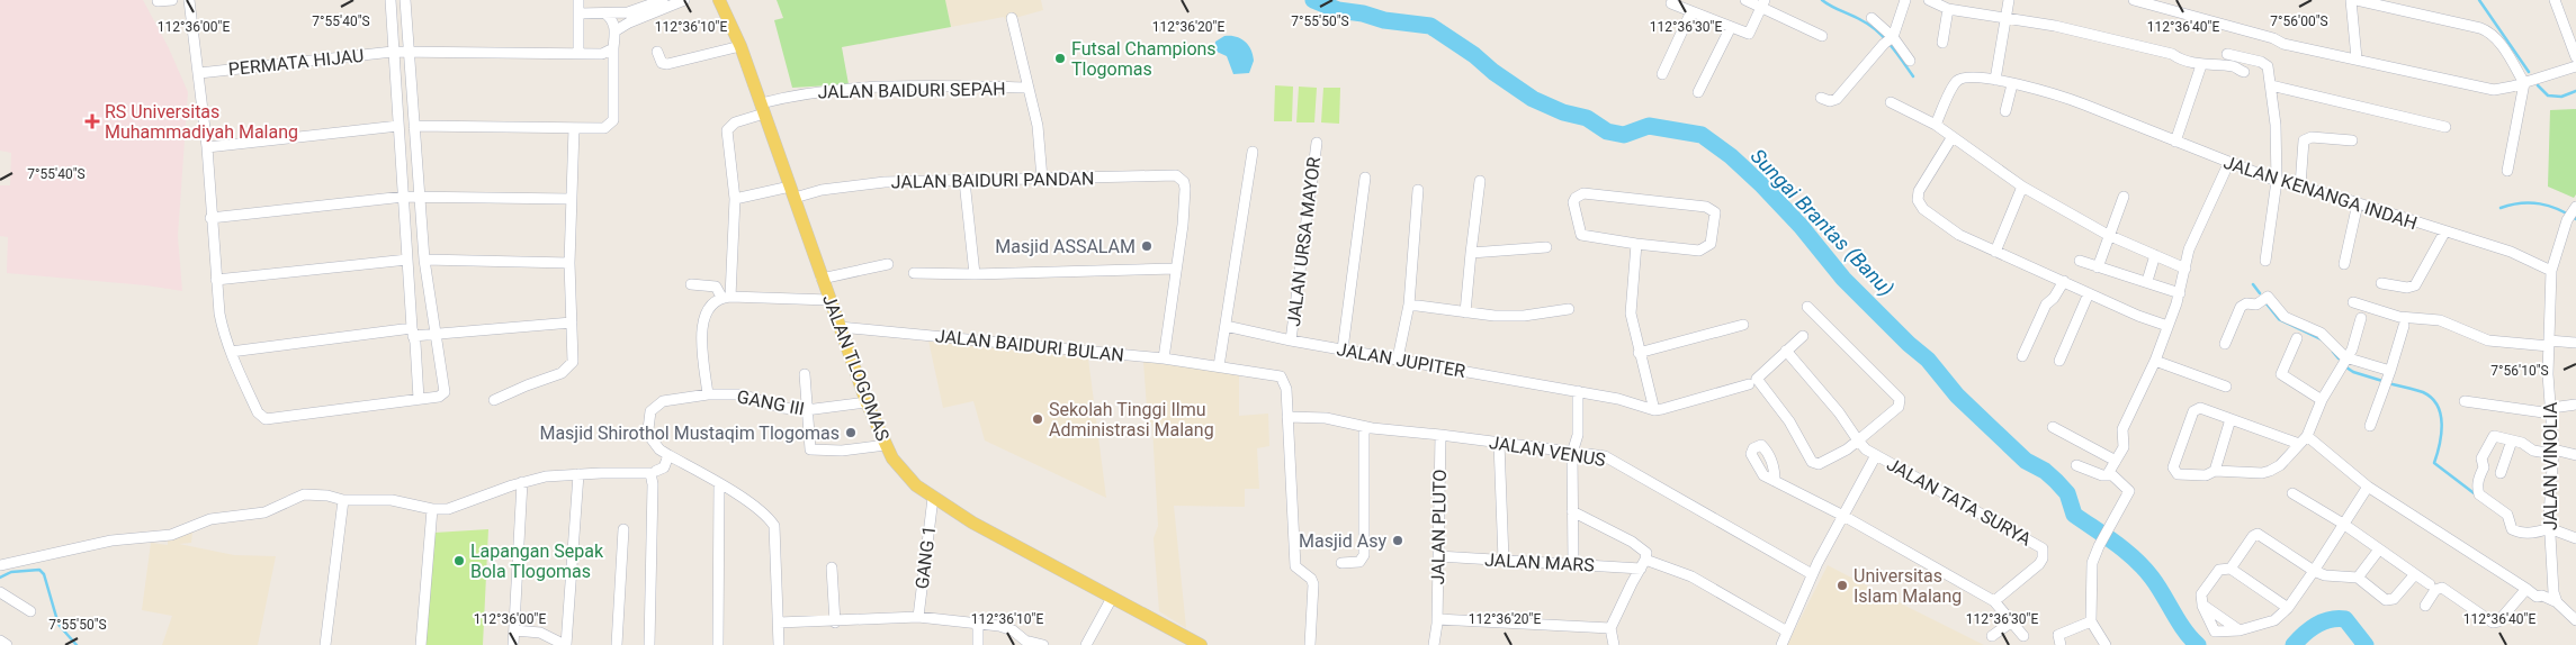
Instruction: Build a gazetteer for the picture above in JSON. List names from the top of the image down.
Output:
{
  "streets": {
    "main road": ["JALAN TLOGOMAS"],
    "street": [
      "PERMATA HIJAU",
      "JALAN BAIDURI SEPAH",
      "JALAN BAIDURI PANDAN",
      "JALAN KENANGA INDAH",
      "JALAN URSA MAYOR",
      "JALAN BAIDURI BULAN",
      "JALAN JUPITER",
      "GANG III",
      "JALAN VENUS",
      "JALAN VINOLIA",
      "JALAN TATA SURYA",
      "JALAN PLUTO",
      "GANG 1",
      "JALAN MARS"
    ]
  },
  "crossings": [
    ["JALAN BAIDURI SEPAH", "JALAN BAIDURI PANDAN"],
    ["JALAN BAIDURI SEPAH", "JALAN TLOGOMAS"],
    ["JALAN BAIDURI PANDAN", "JALAN TLOGOMAS"],
    ["JALAN KENANGA INDAH", "JALAN VINOLIA"],
    ["JALAN URSA MAYOR", "JALAN JUPITER"],
    ["JALAN BAIDURI BULAN", "JALAN TLOGOMAS"],
    ["JALAN BAIDURI BULAN", "JALAN VENUS"],
    ["JALAN TLOGOMAS", "GANG III"],
    ["JALAN TLOGOMAS", "GANG 1"],
    ["JALAN VENUS", "JALAN TATA SURYA"],
    ["JALAN VENUS", "JALAN PLUTO"],
    ["JALAN PLUTO", "JALAN MARS"]
  ],
  "water": ["Sungai Brantas (Banu)"],
  "places": {
    "other": [
      "Futsal Champions Tlogomas",
      "Masjid ASSALAM",
      "Sekolah Tinggi Ilmu Administrasi Malang",
      "Masjid Shirothol Mustaqim Tlogomas",
      "Masjid Asy",
      "Lapangan Sepak Bola Tlogomas",
      "Universitas Islam Malang"
    ],
    "health": ["RS Universitas Muhammadiyah Malang"]
  },
  "coordinates": [
    "7°55'40\"S",
    "7°55'50\"S",
    "7°56'00\"S",
    "112°36'30\"E",
    "112°36'40\"E",
    "112°36'00\"E",
    "112°36'10\"E",
    "112°36'20\"E",
    "7°56'10\"S"
  ]
}
